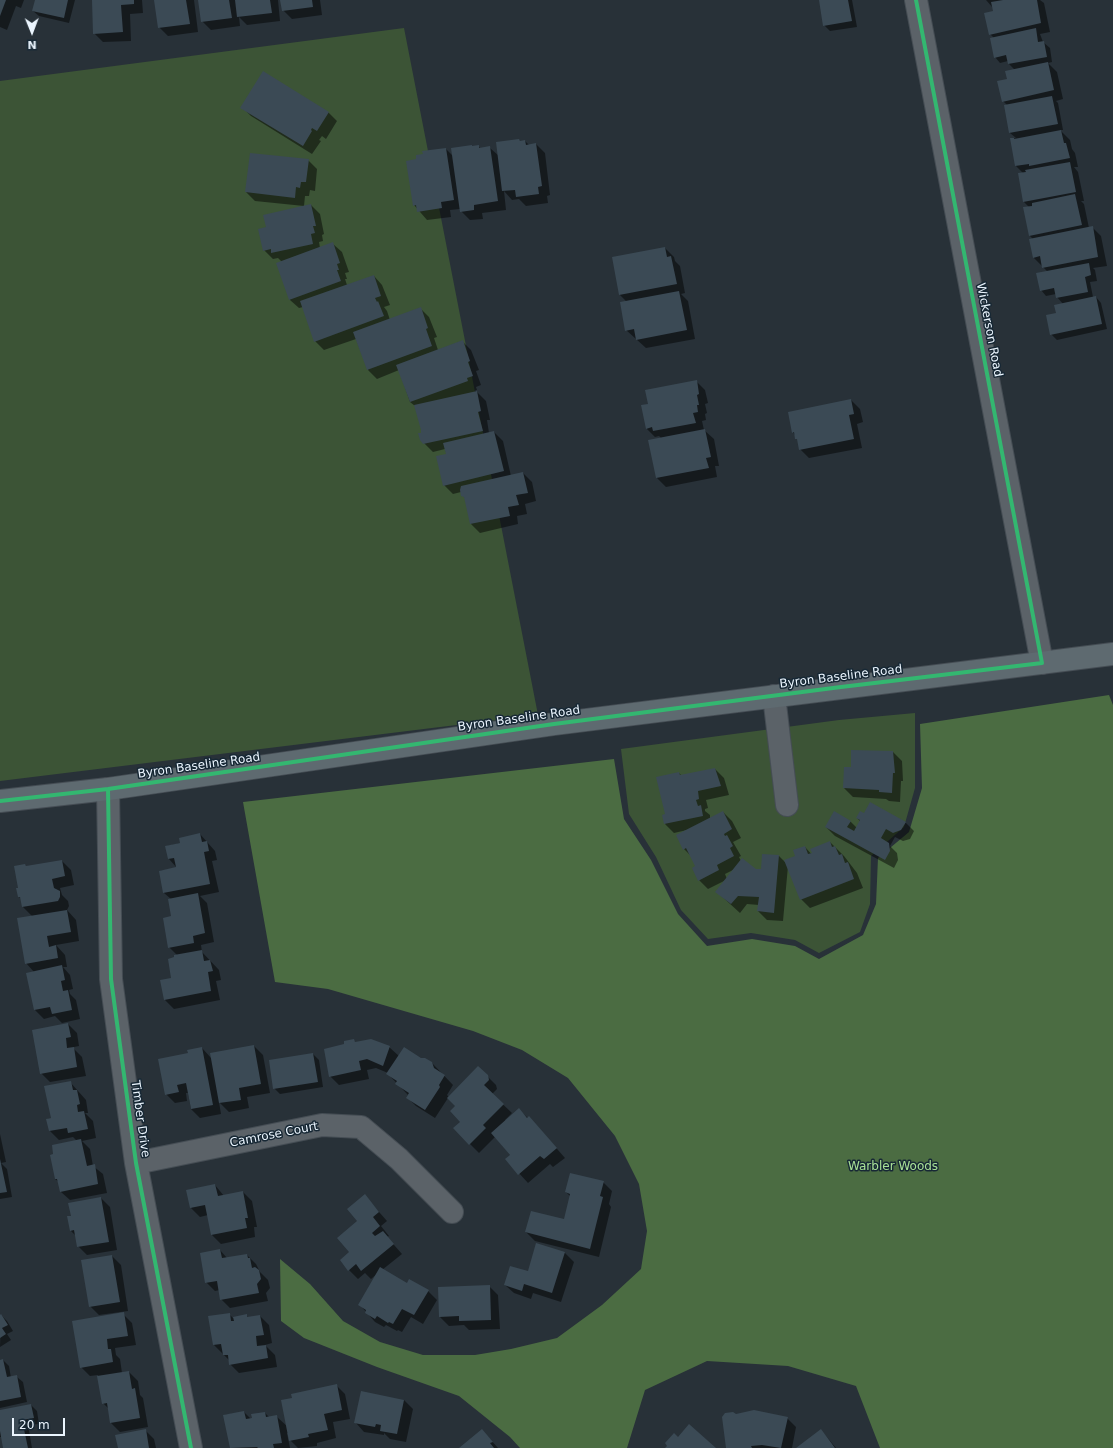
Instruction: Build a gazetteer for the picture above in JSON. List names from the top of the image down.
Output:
{
  "streets": {
    "main road": ["Byron Baseline Road"],
    "street": ["Wickerson Road", "Timber Drive", "Camrose Court"]
  },
  "crossings": [
    ["Wickerson Road", "Byron Baseline Road"],
    ["Byron Baseline Road", "Timber Drive"],
    ["Timber Drive", "Camrose Court"]
  ],
  "parks": ["Warbler Woods"],
  "scale_bar": "20 m",
  "north": "bottom"
}
